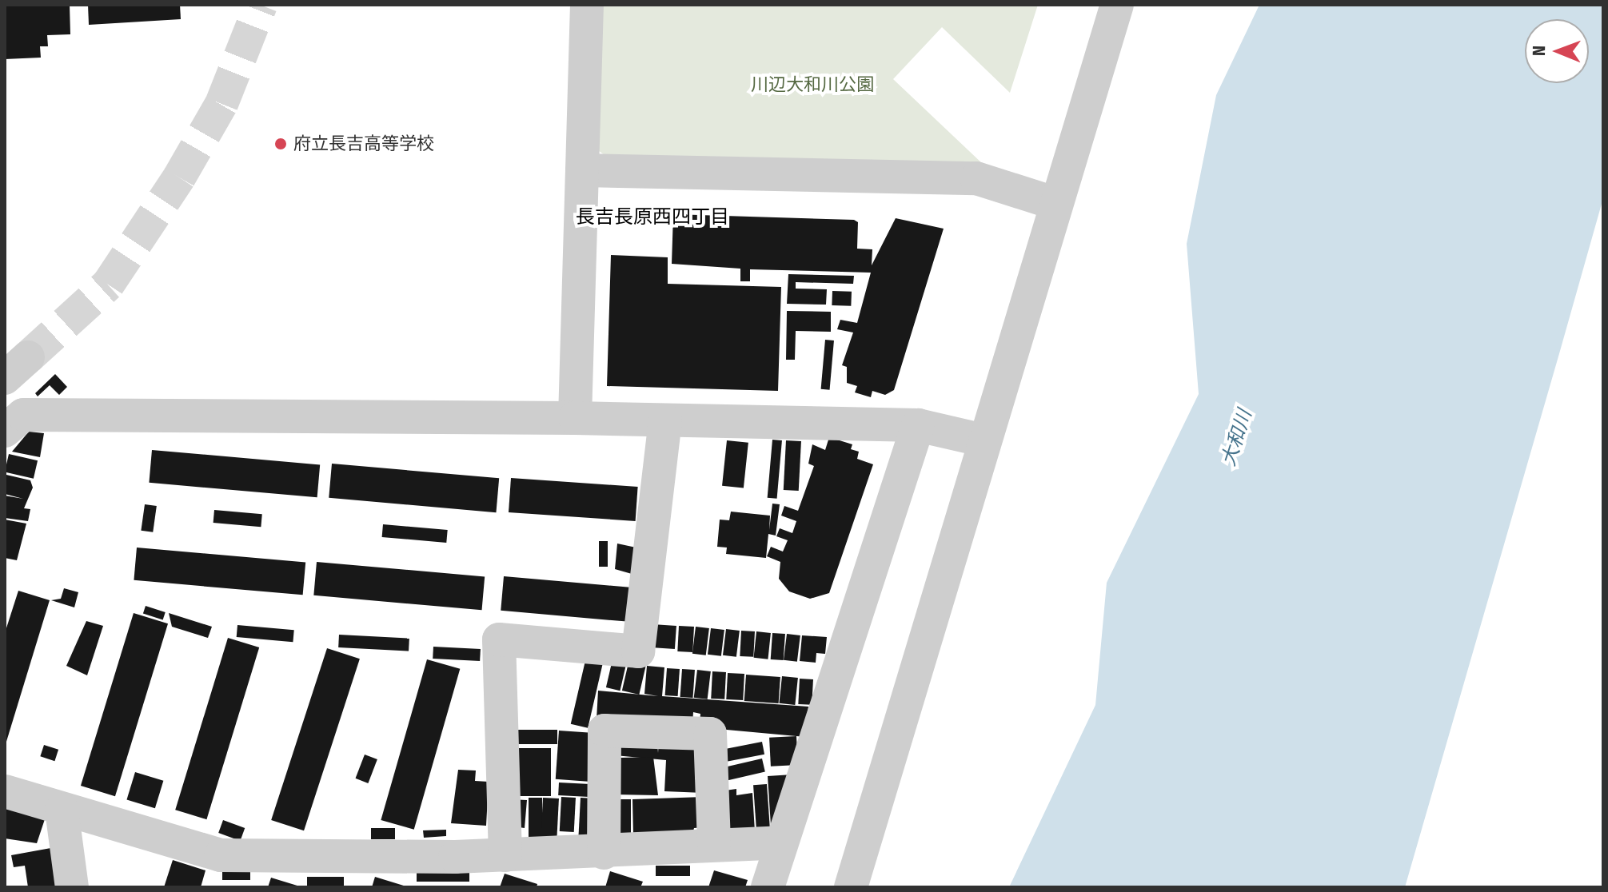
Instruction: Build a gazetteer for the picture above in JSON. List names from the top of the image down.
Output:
{
  "districts": ["長吉長原西四丁目"],
  "water": ["大和川"],
  "parks": ["川辺大和川公園"],
  "places": ["府立長吉高等学校"],
  "north": "left"
}
